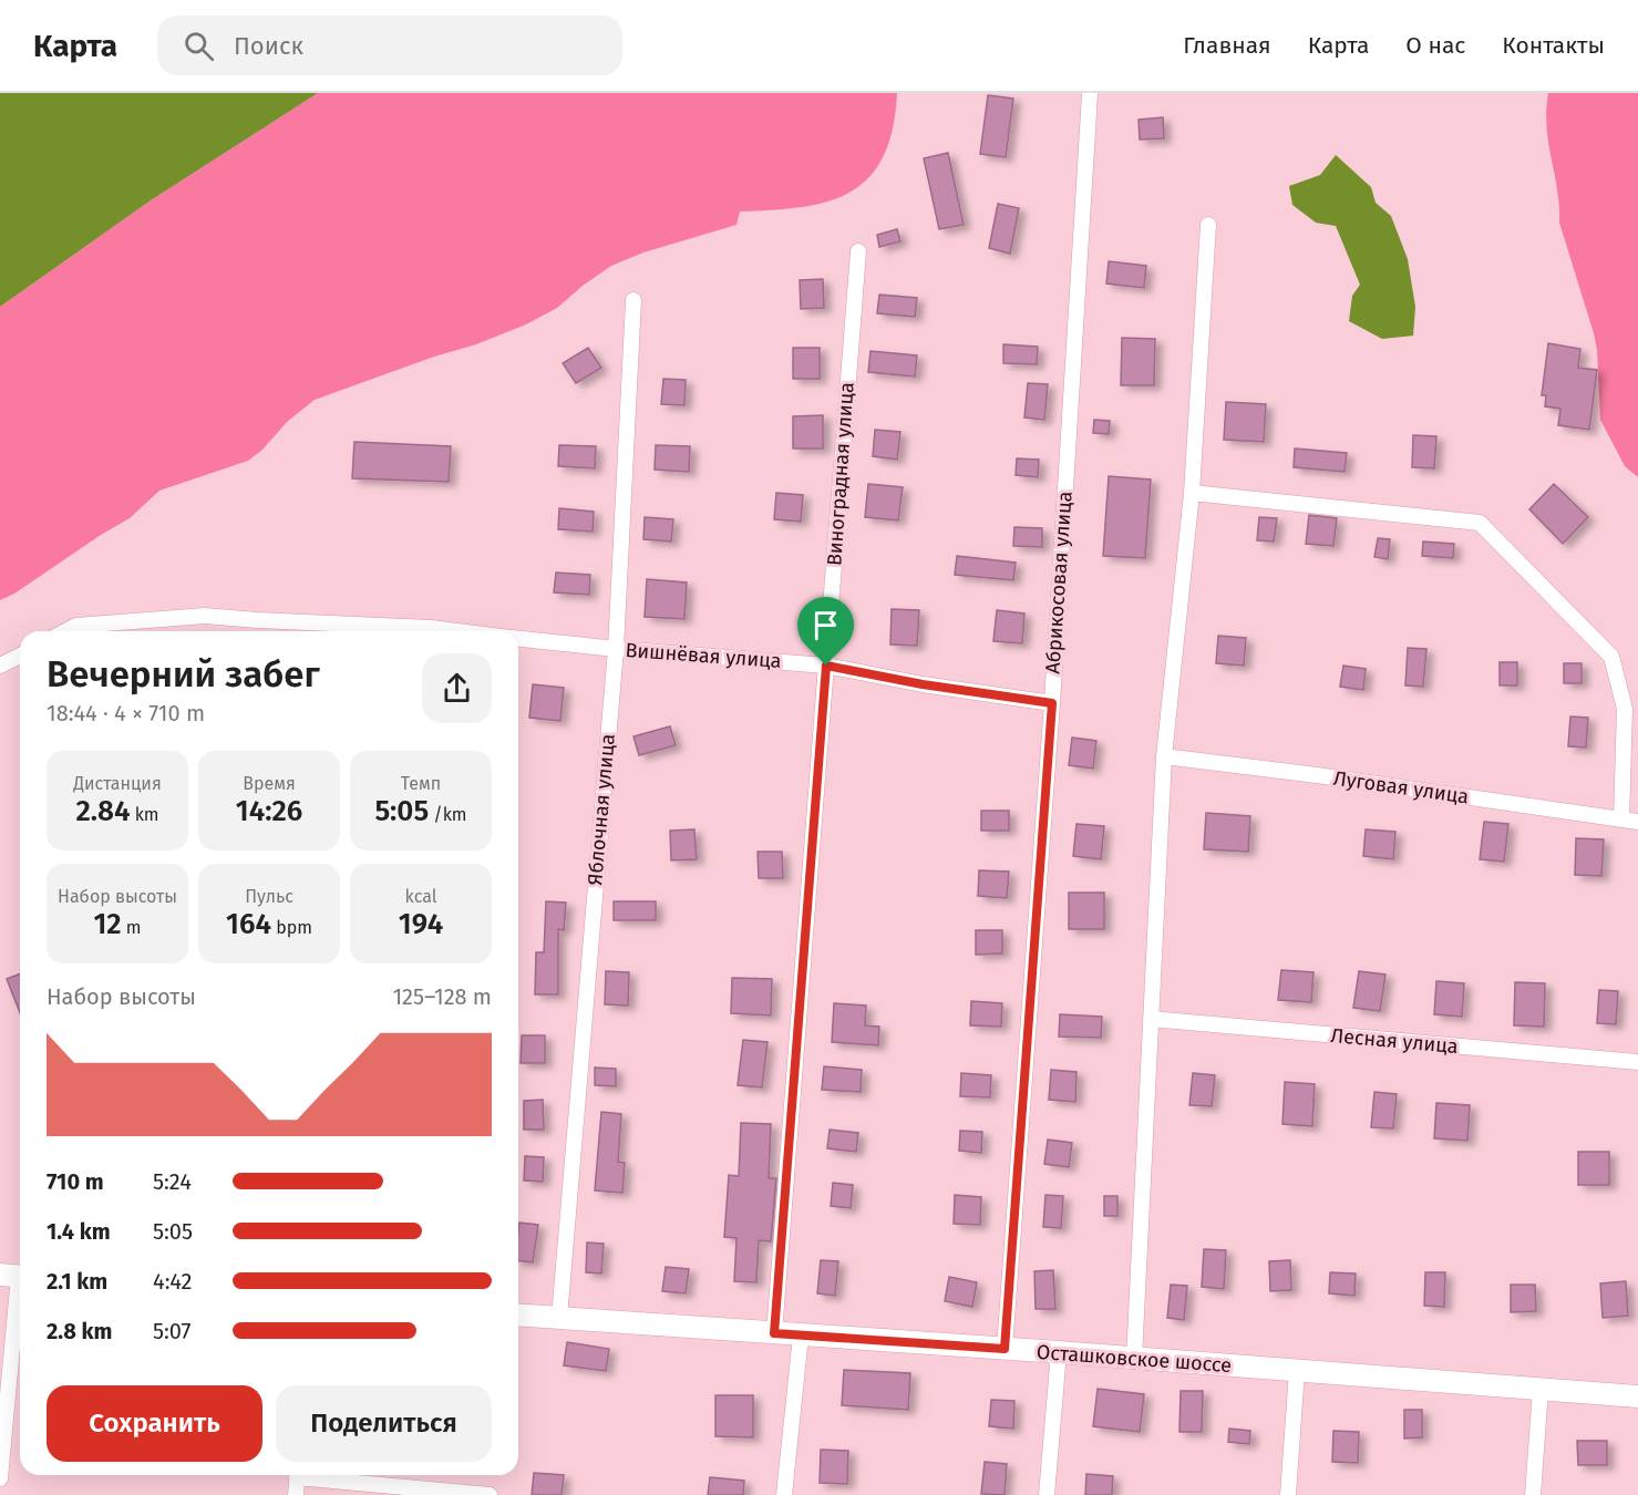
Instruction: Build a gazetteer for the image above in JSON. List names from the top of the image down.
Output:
{
  "streets": {
    "street": [
      "Виноградная улица",
      "Абрикосовая улица",
      "Вишнёвая улица",
      "Луговая улица",
      "Яблочная улица",
      "Лесная улица",
      "Осташковское шоссе"
    ]
  },
  "crossings": [
    ["Виноградная улица", "Вишнёвая улица"],
    ["Виноградная улица", "Осташковское шоссе"],
    ["Абрикосовая улица", "Вишнёвая улица"],
    ["Абрикосовая улица", "Осташковское шоссе"],
    ["Вишнёвая улица", "Яблочная улица"],
    ["Яблочная улица", "Осташковское шоссе"]
  ],
  "page": {
    "header": "Карта",
    "search": "Поиск",
    "nav": [
      "Главная",
      "Карта",
      "О нас",
      "Контакты"
    ],
    "heading": ["Вечерний забег", "18:44 · 4 × 710 m"],
    "stats": [
      ["Дистанция", "2.84 km"],
      ["Время", "14:26"],
      ["Темп", "5:05 /km"],
      ["Набор высоты", "12 m"],
      ["Пульс", "164 bpm"],
      ["kcal", "194"]
    ],
    "chart": ["Набор высоты", "125–128 m"],
    "list": [
      {
        "name": "710 m",
        "note": "5:24"
      },
      {
        "name": "1.4 km",
        "note": "5:05"
      },
      {
        "name": "2.1 km",
        "note": "4:42"
      },
      {
        "name": "2.8 km",
        "note": "5:07"
      }
    ],
    "buttons": ["Сохранить", "Поделиться"]
  }
}
